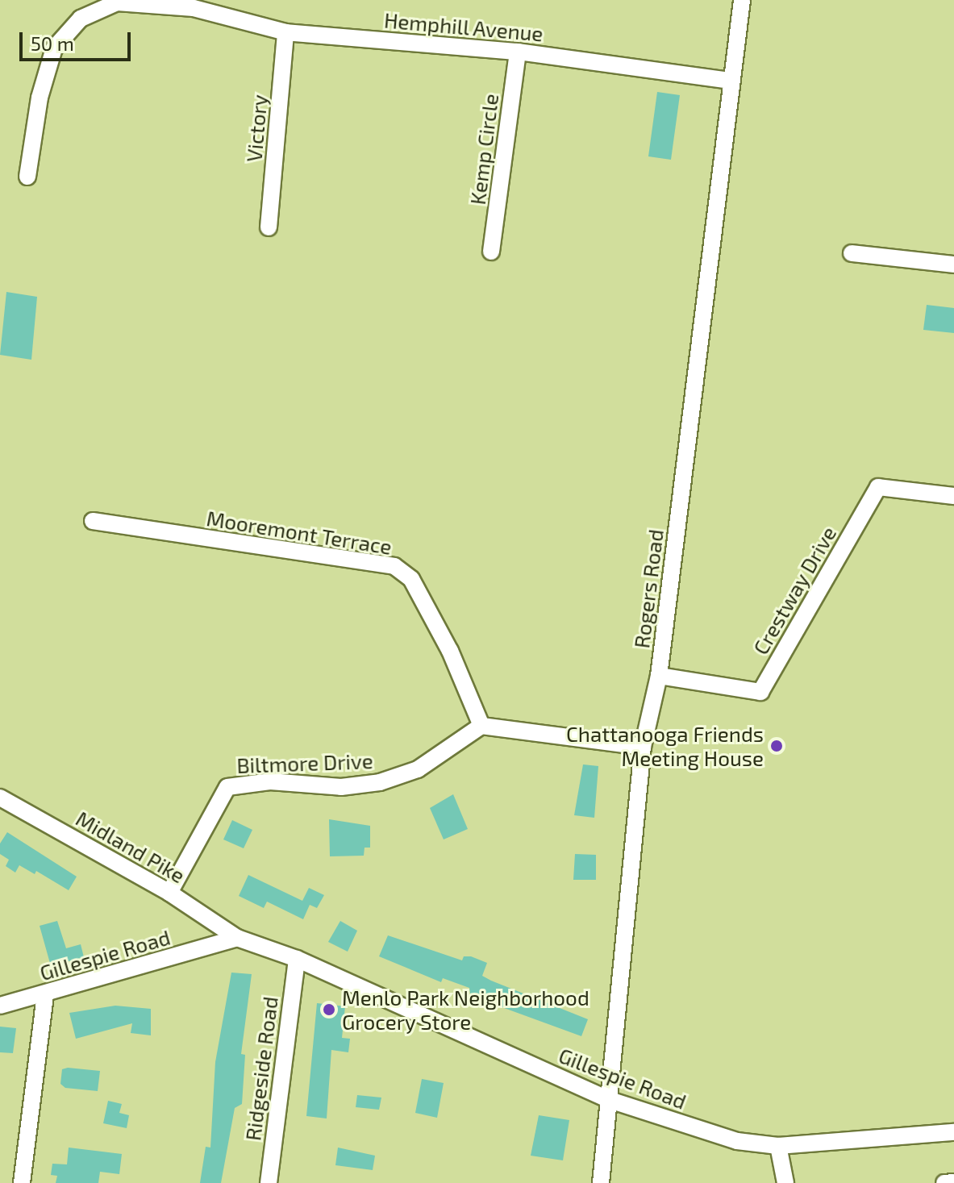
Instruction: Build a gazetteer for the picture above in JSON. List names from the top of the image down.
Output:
{
  "streets": {
    "street": [
      "Hemphill Avenue",
      "Victory",
      "Kemp Circle",
      "Mooremont Terrace",
      "Rogers Road",
      "Crestway Drive",
      "Biltmore Drive",
      "Midland Pike",
      "Gillespie Road",
      "Ridgeside Road"
    ]
  },
  "crossings": [
    ["Hemphill Avenue", "Victory"],
    ["Hemphill Avenue", "Kemp Circle"],
    ["Hemphill Avenue", "Rogers Road"],
    ["Mooremont Terrace", "Biltmore Drive"],
    ["Rogers Road", "Crestway Drive"],
    ["Rogers Road", "Gillespie Road"],
    ["Biltmore Drive", "Midland Pike"],
    ["Midland Pike", "Gillespie Road"],
    ["Gillespie Road", "Ridgeside Road"]
  ],
  "places": ["Chattanooga Friends Meeting House", "Menlo Park Neighborhood Grocery Store"],
  "scale_bar": "50 m"
}
